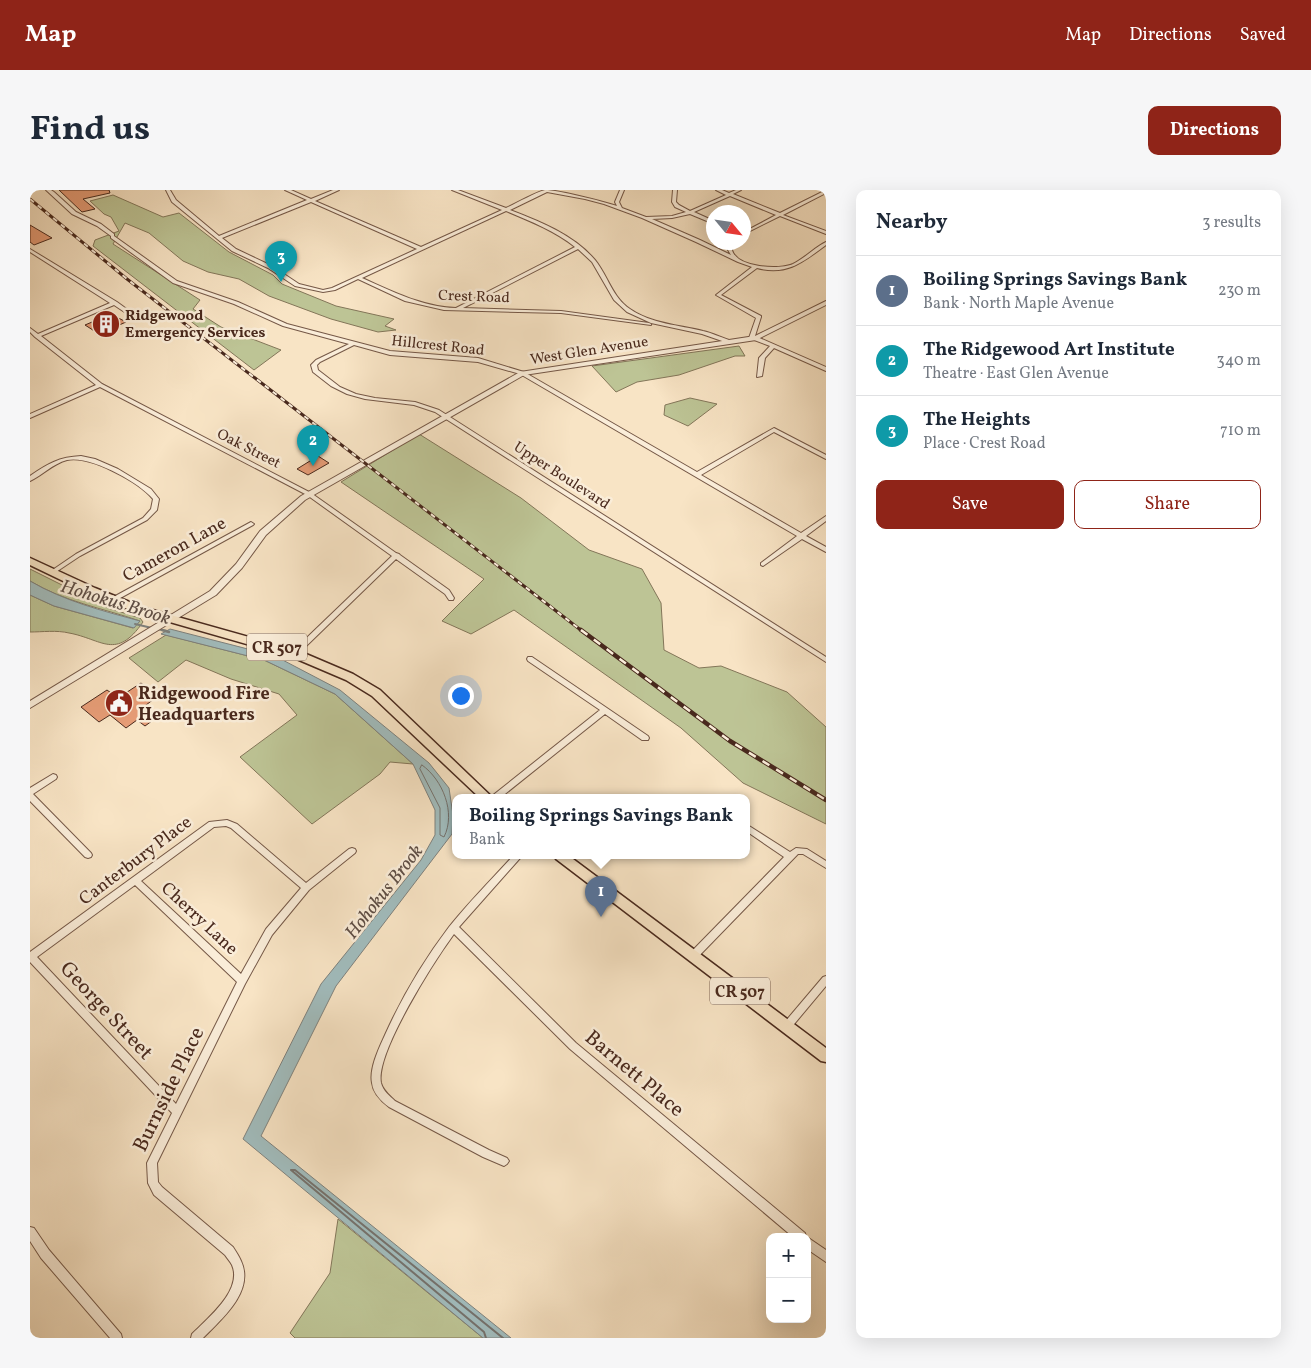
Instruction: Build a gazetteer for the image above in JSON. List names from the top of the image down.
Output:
{
  "streets": {
    "main road": ["CR 507"],
    "street": [
      "Crest Road",
      "Hillcrest Road",
      "West Glen Avenue",
      "Oak Street",
      "Upper Boulevard",
      "Cameron Lane",
      "Canterbury Place",
      "Cherry Lane",
      "George Street",
      "Barnett Place",
      "Burnside Place"
    ]
  },
  "crossings": [
    ["Hillcrest Road", "West Glen Avenue"],
    ["Hillcrest Road", "Upper Boulevard"],
    ["West Glen Avenue", "Upper Boulevard"],
    ["Cameron Lane", "CR 507"],
    ["Canterbury Place", "Cherry Lane"],
    ["Canterbury Place", "George Street"],
    ["Canterbury Place", "Burnside Place"],
    ["Cherry Lane", "Burnside Place"],
    ["George Street", "Burnside Place"]
  ],
  "water": ["Hohokus Brook"],
  "places": {
    "building": ["Ridgewood Emergency Services"],
    "public building": ["Ridgewood Fire Headquarters"]
  },
  "north": "bottom right",
  "page": {
    "header": "Map",
    "nav": ["Map", "Directions", "Saved"],
    "title": "Find us",
    "buttons": [
      "Directions",
      ["Save", "Share"]
    ],
    "heading": ["Nearby", "3 results"],
    "pins": ["3", "2", "1"],
    "list": [
      {
        "mark": "1",
        "name": "Boiling Springs Savings Bank",
        "note": "Bank · North Maple Avenue",
        "value": "230 m"
      },
      {
        "mark": "2",
        "name": "The Ridgewood Art Institute",
        "note": "Theatre · East Glen Avenue",
        "value": "340 m"
      },
      {
        "mark": "3",
        "name": "The Heights",
        "note": "Place · Crest Road",
        "value": "710 m"
      }
    ],
    "popup": ["Boiling Springs Savings Bank", "Bank"],
    "map_buttons": ["+", "−"]
  }
}
